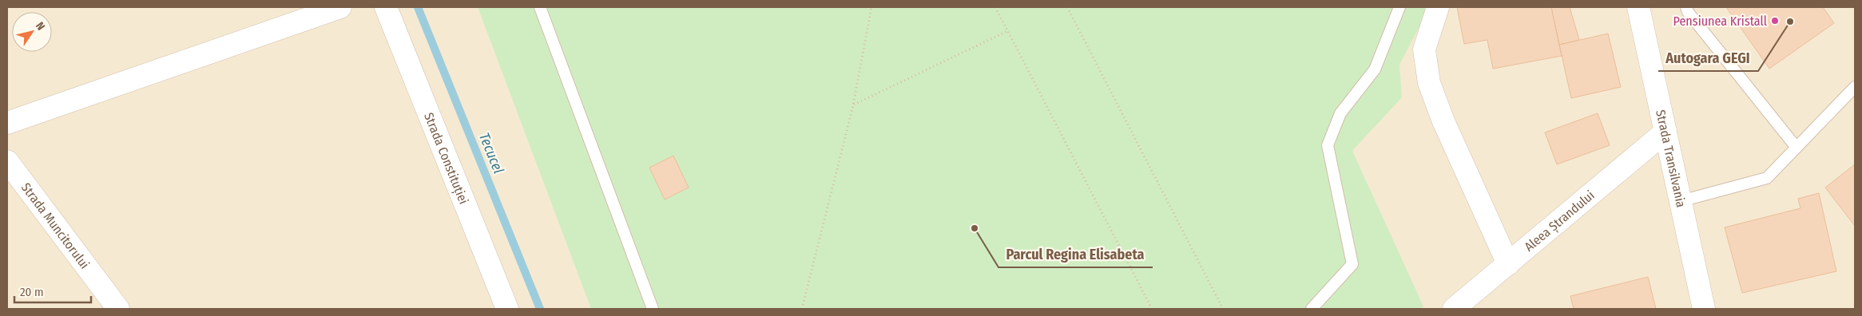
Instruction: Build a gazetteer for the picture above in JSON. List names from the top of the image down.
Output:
{
  "streets": {
    "street": [
      "Strada Constituției",
      "Strada Transilvania",
      "Aleea Ștrandului",
      "Strada Muncitorului"
    ]
  },
  "crossings": [
    ["Strada Transilvania", "Aleea Ștrandului"]
  ],
  "water": ["Tecucel"],
  "places": ["Pensiunea Kristall", "Autogara GEGI", "Parcul Regina Elisabeta"],
  "scale_bar": "20 m",
  "north": "top right"
}
